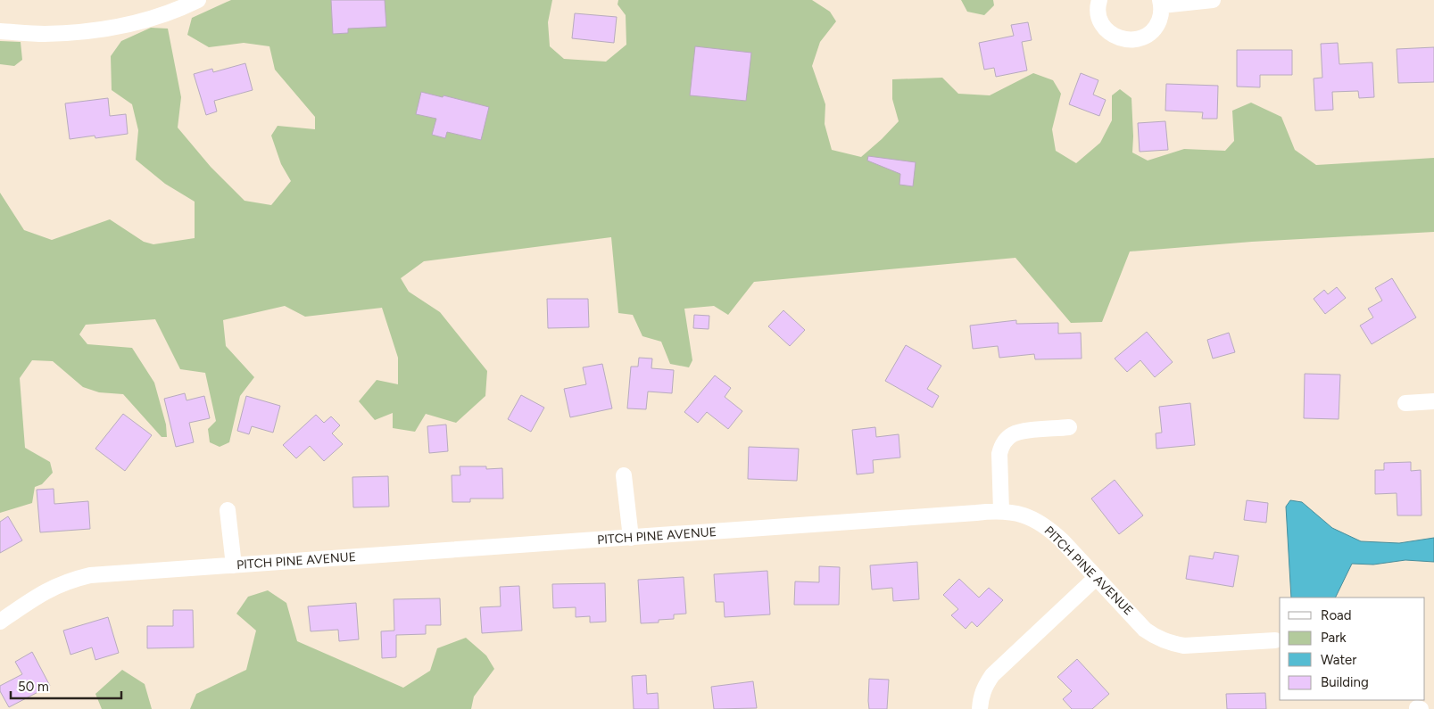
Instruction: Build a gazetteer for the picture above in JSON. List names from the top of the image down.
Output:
{
  "streets": {
    "street": ["PITCH PINE AVENUE"]
  },
  "legend": [
    "Road",
    "Park",
    "Water",
    "Building"
  ],
  "scale_bar": "50 m"
}
